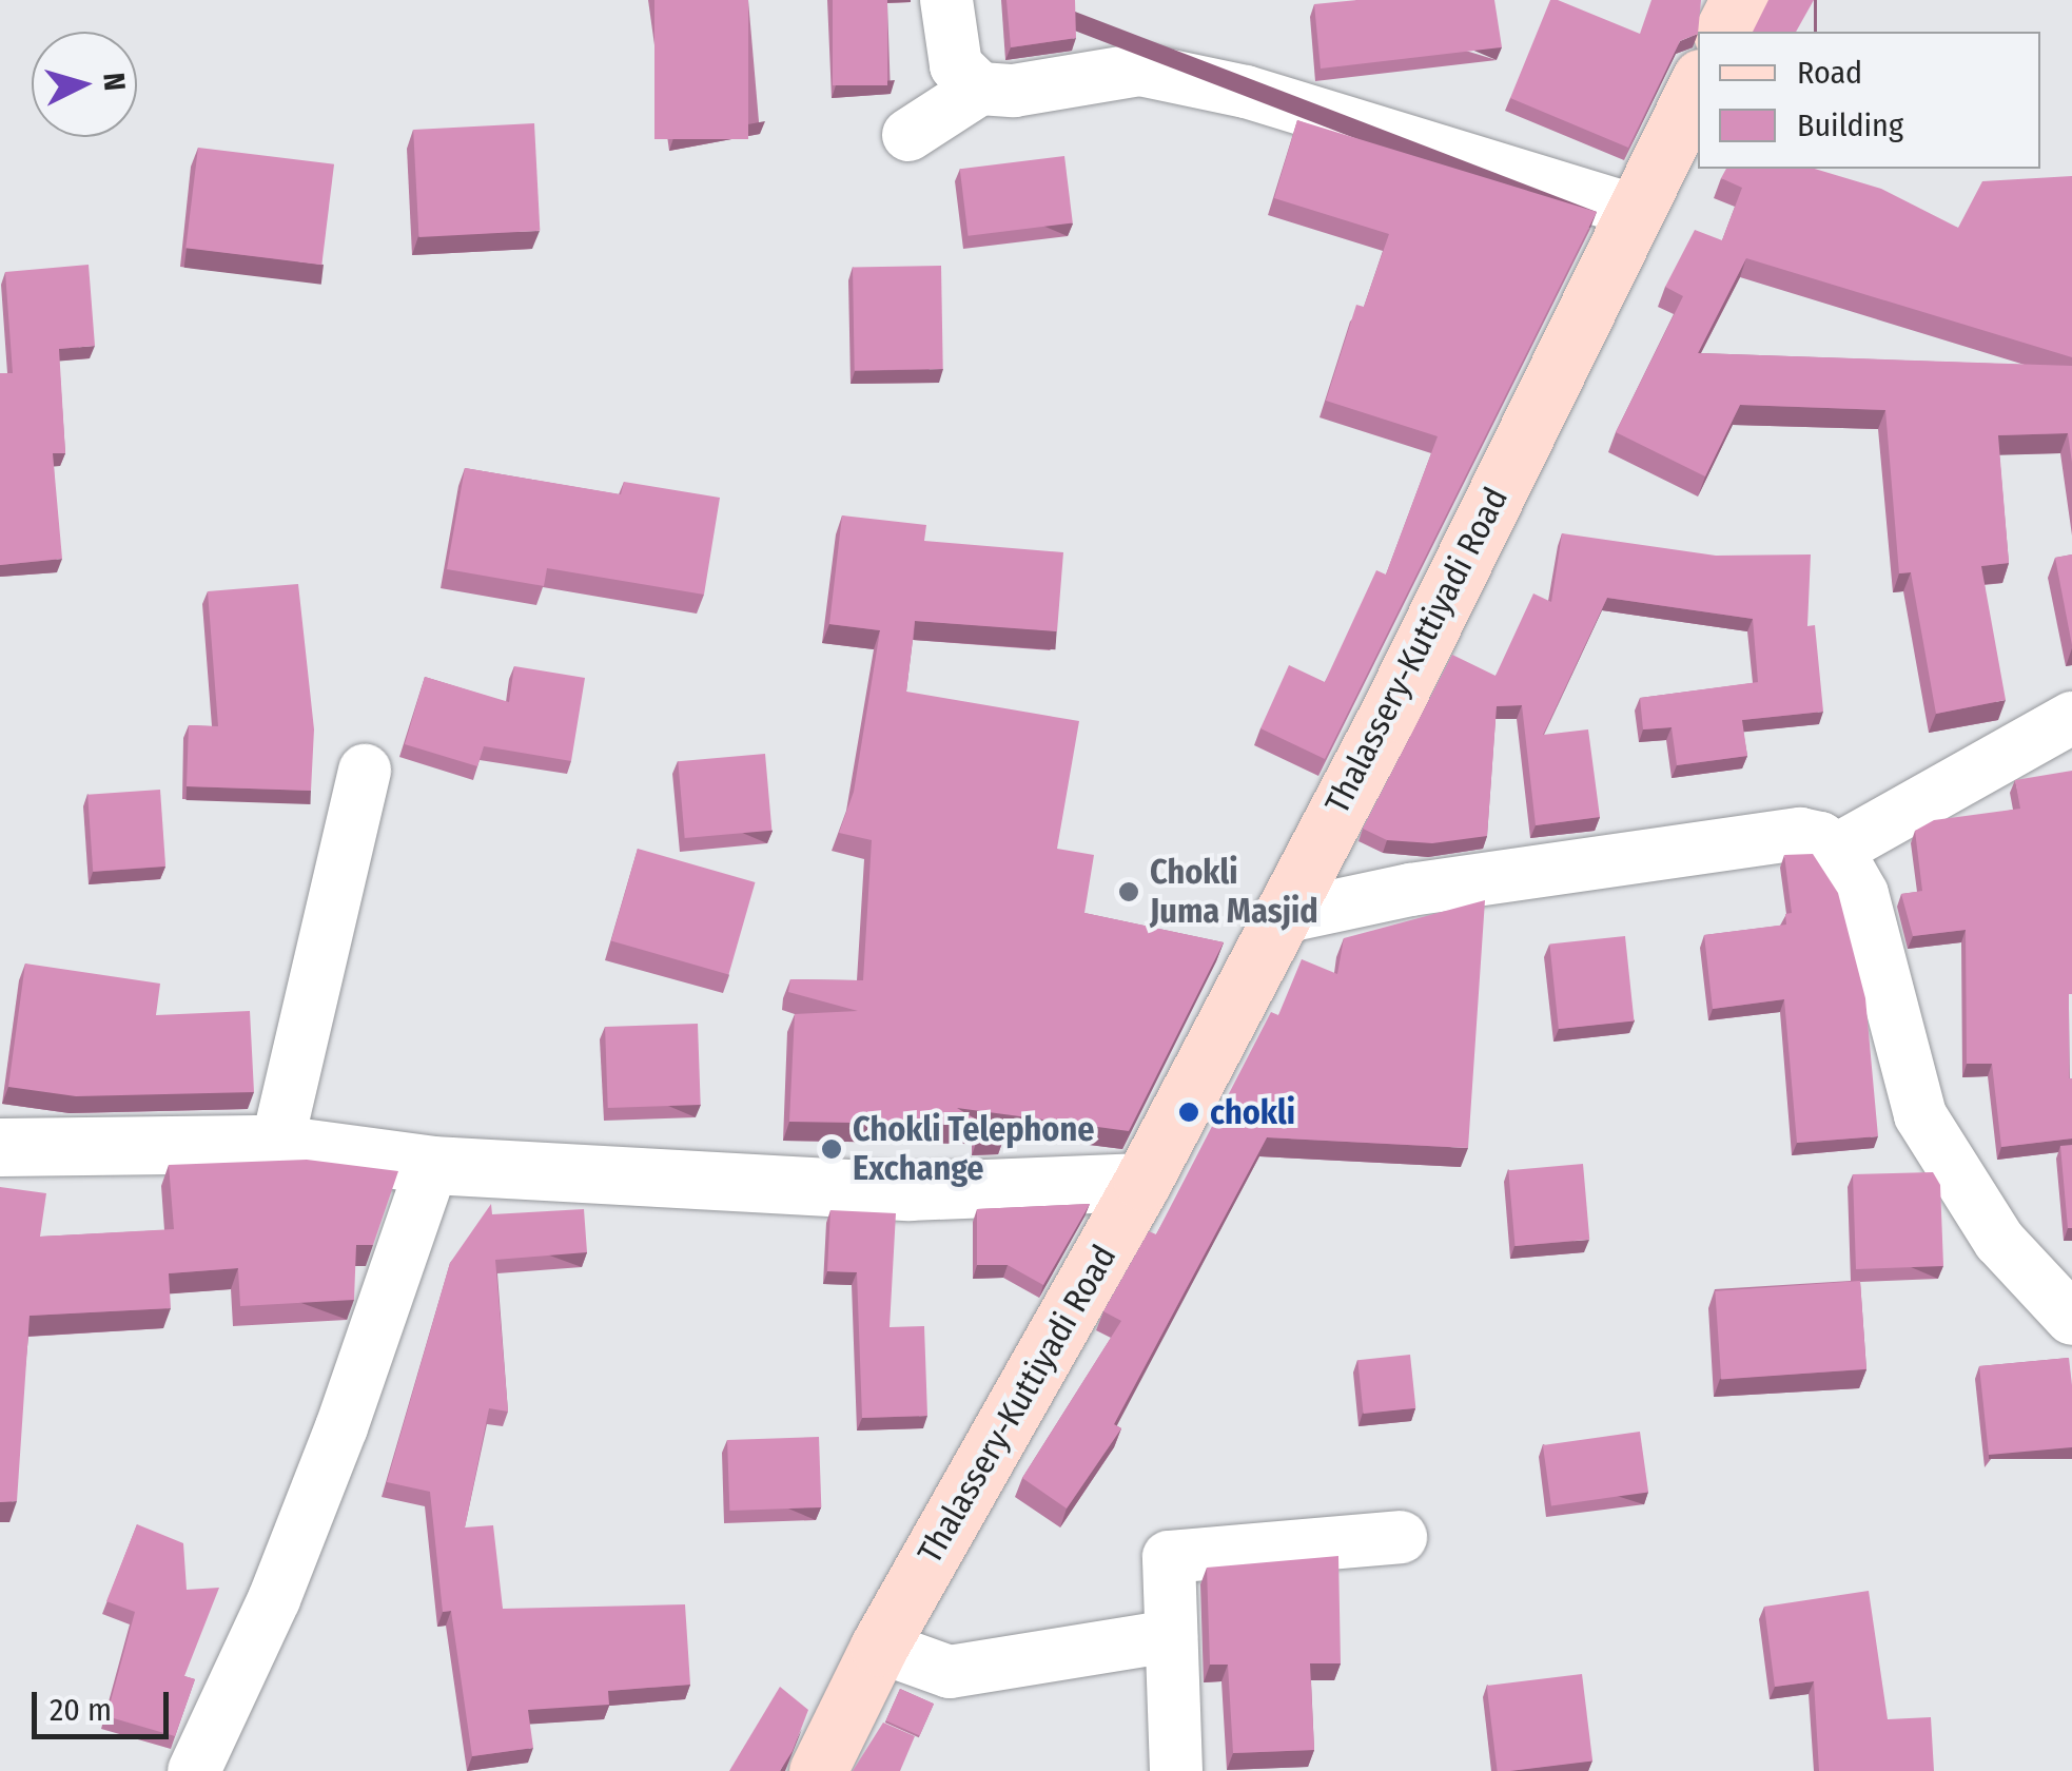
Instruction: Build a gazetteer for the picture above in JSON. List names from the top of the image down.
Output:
{
  "streets": {
    "main road": ["Thalassery-Kuttiyadi Road"]
  },
  "places": ["Chokli Juma Masjid", "chokli", "Chokli Telephone Exchange"],
  "legend": ["Road", "Building"],
  "scale_bar": "20 m",
  "north": "right"
}
